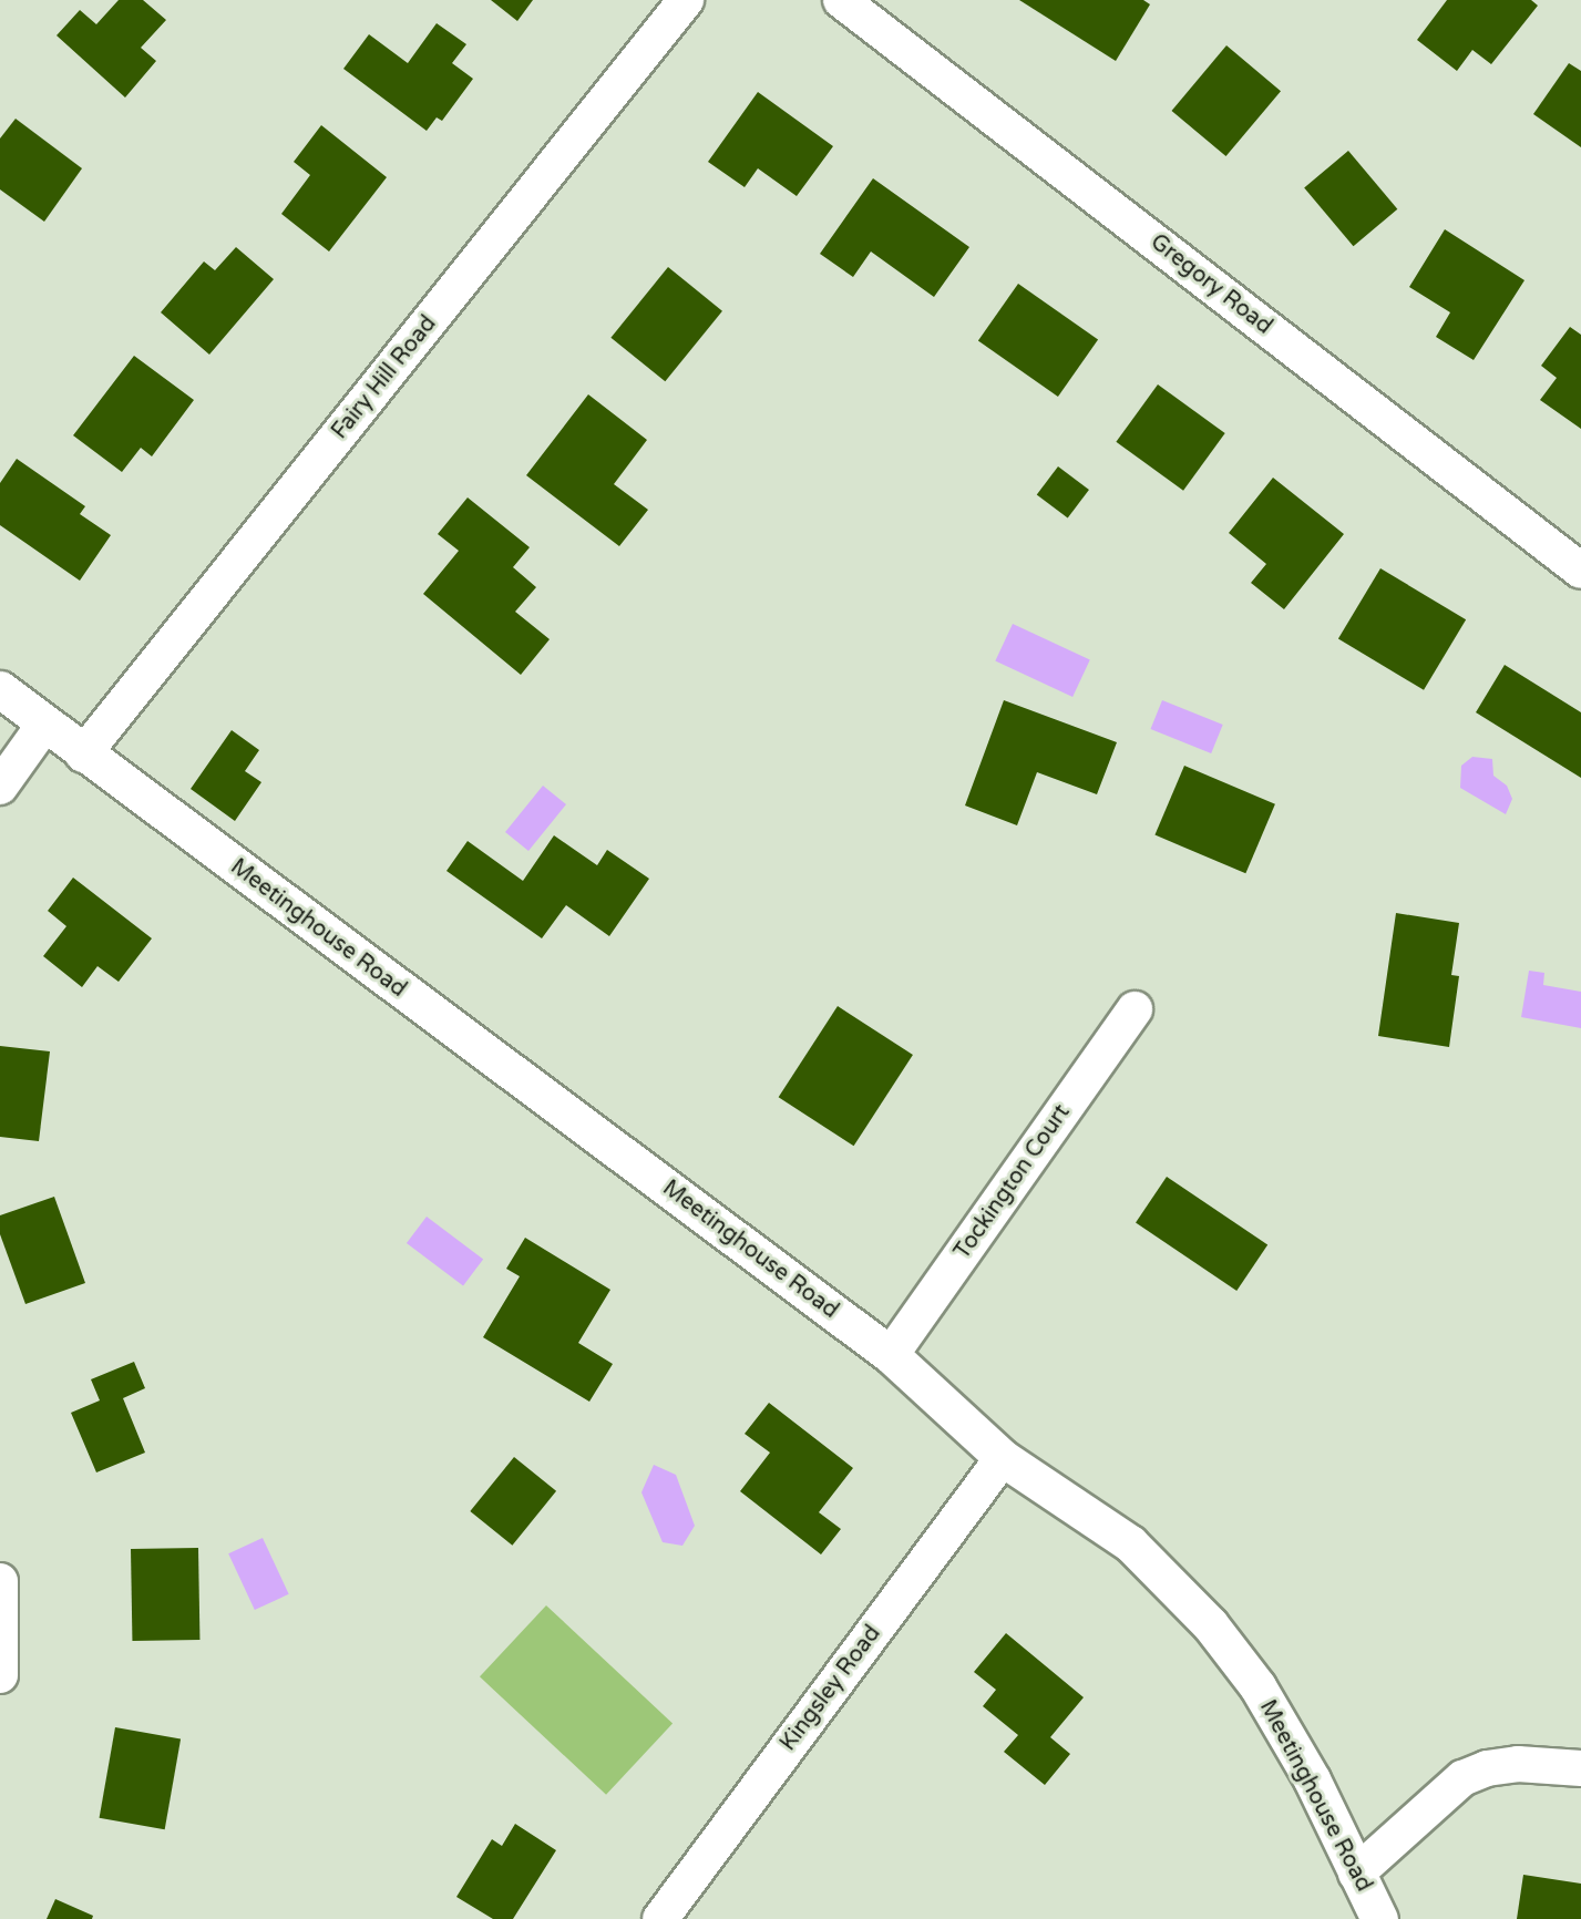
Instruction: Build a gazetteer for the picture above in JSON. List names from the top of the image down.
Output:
{
  "streets": {
    "street": [
      "Gregory Road",
      "Fairy Hill Road",
      "Meetinghouse Road",
      "Tockington Court",
      "Kingsley Road"
    ]
  },
  "crossings": [
    ["Fairy Hill Road", "Meetinghouse Road"],
    ["Meetinghouse Road", "Tockington Court"],
    ["Meetinghouse Road", "Kingsley Road"]
  ]
}
